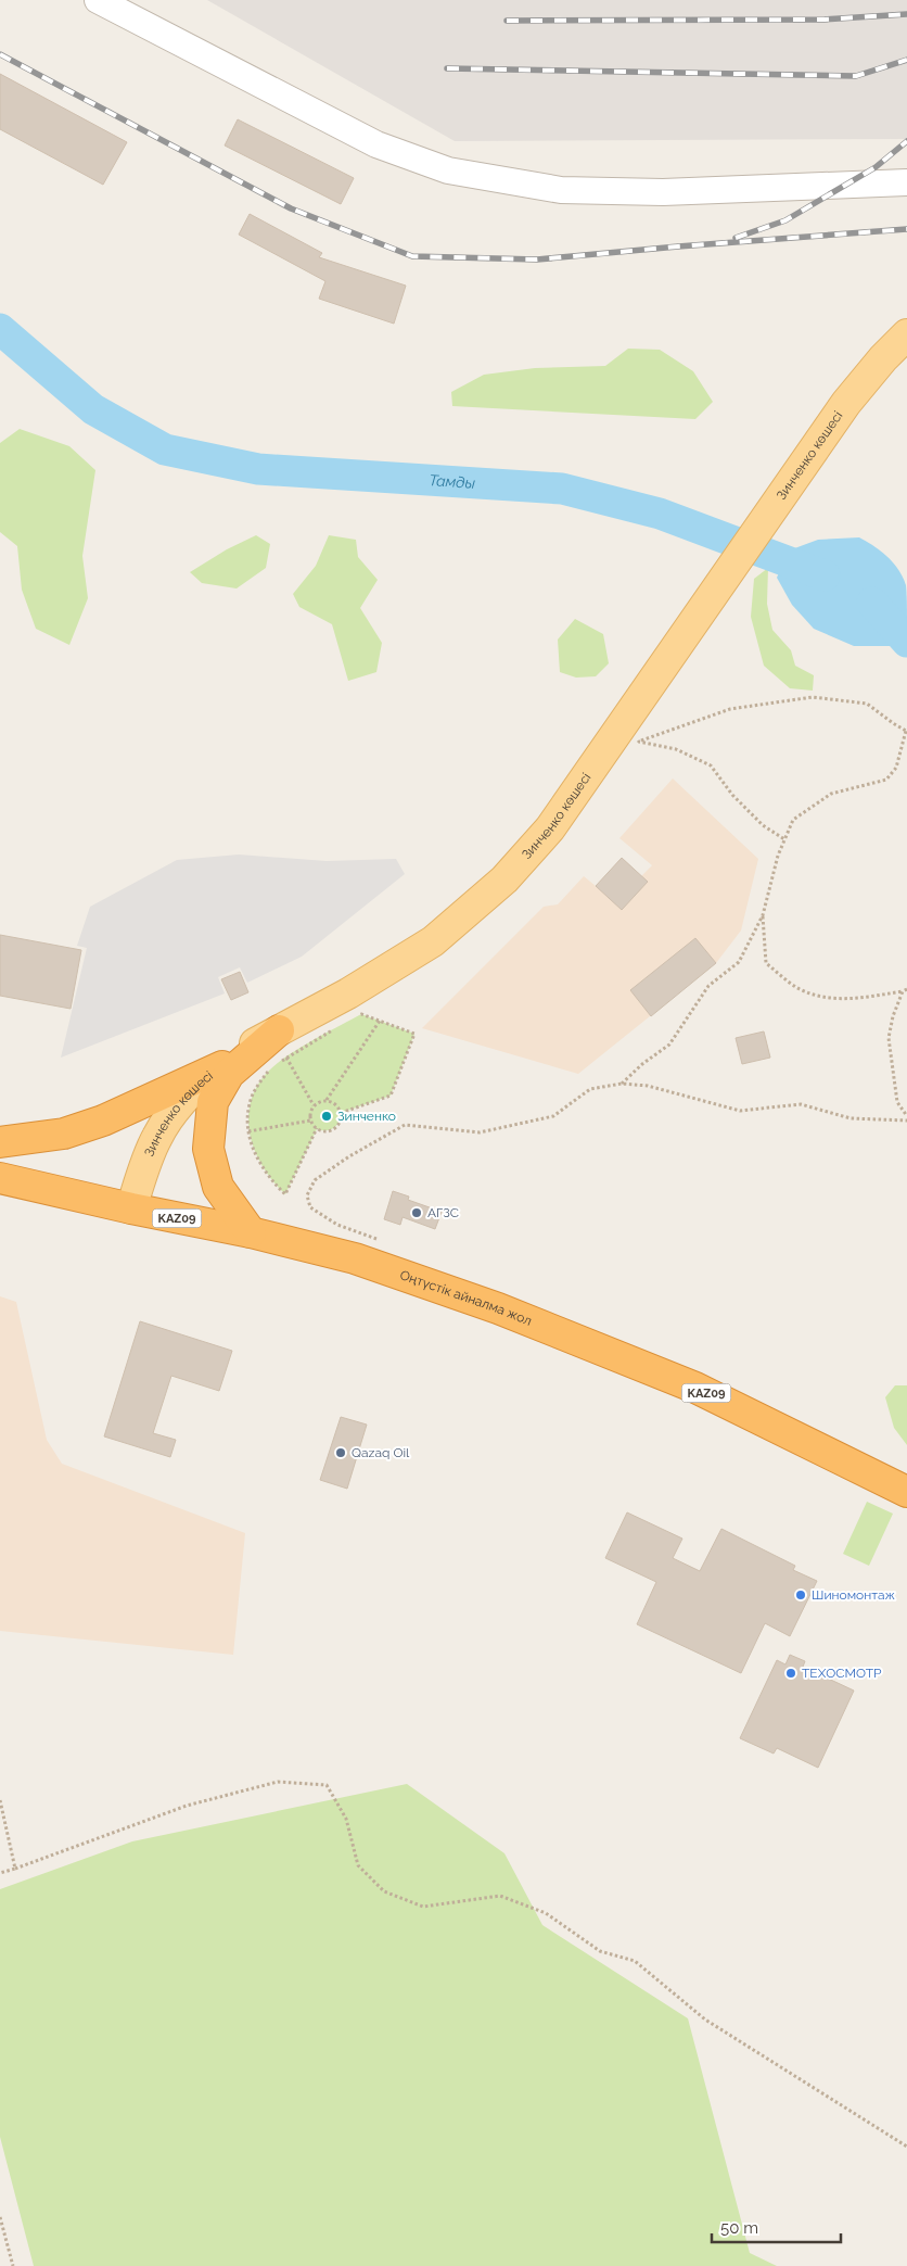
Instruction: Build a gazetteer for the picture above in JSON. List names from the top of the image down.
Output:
{
  "streets": {
    "highway": ["KAZ09", "Оңтүстік айналма жол"],
    "main road": ["Зинченко көшесі"]
  },
  "crossings": [
    ["Зинченко көшесі", "Оңтүстік айналма жол"]
  ],
  "water": ["Тамды"],
  "places": [
    "Зинченко",
    "АГЗС",
    "Qazaq Oil",
    "Шиномонтаж",
    "ТЕХОСМОТР"
  ],
  "scale_bar": "50 m"
}
